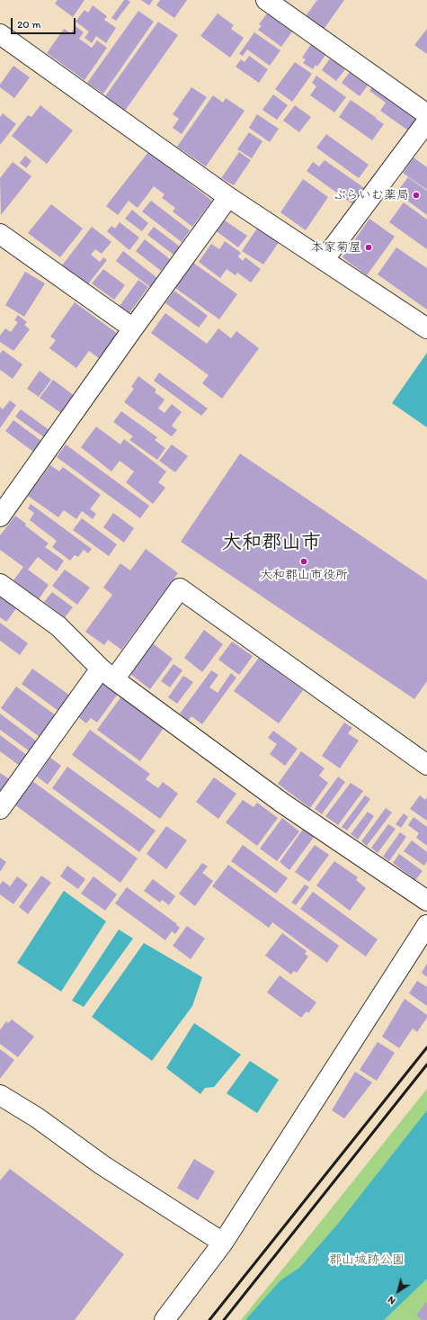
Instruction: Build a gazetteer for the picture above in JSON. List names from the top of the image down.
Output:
{
  "districts": ["大和郡山市"],
  "parks": ["郡山城跡公園"],
  "places": ["ぷらいむ薬局", "本家菊屋", "大和郡山市役所"],
  "scale_bar": "20 m",
  "north": "bottom left"
}
